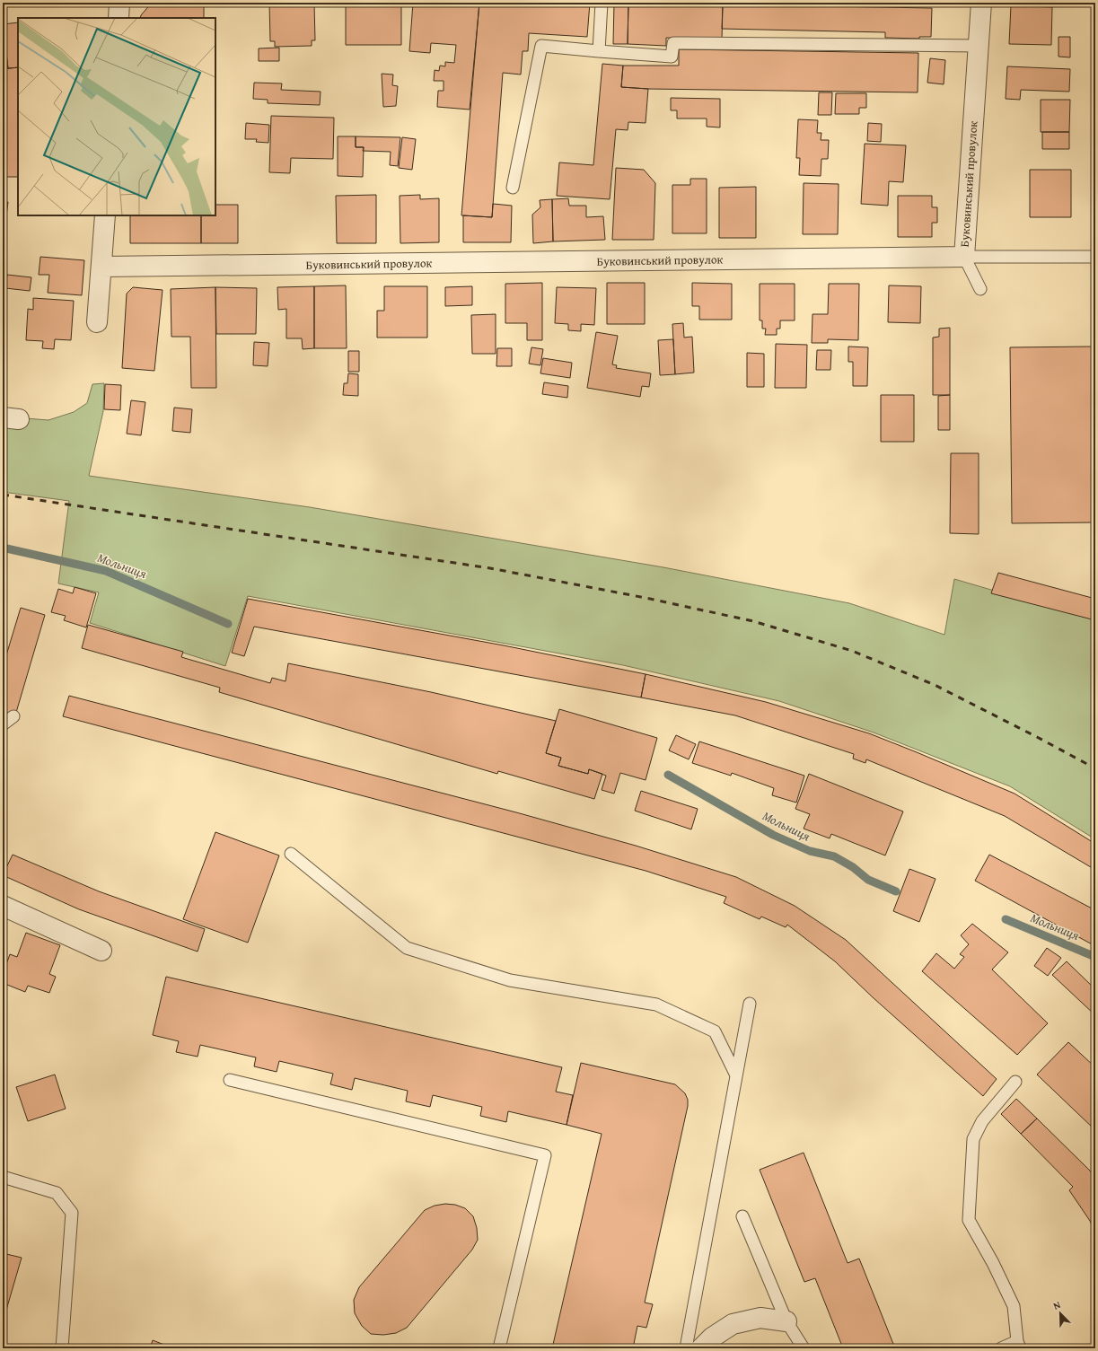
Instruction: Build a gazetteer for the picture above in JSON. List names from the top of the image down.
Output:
{
  "streets": {
    "street": ["Буковинський провулок"]
  },
  "water": ["Мольниця"],
  "north": "top left"
}
